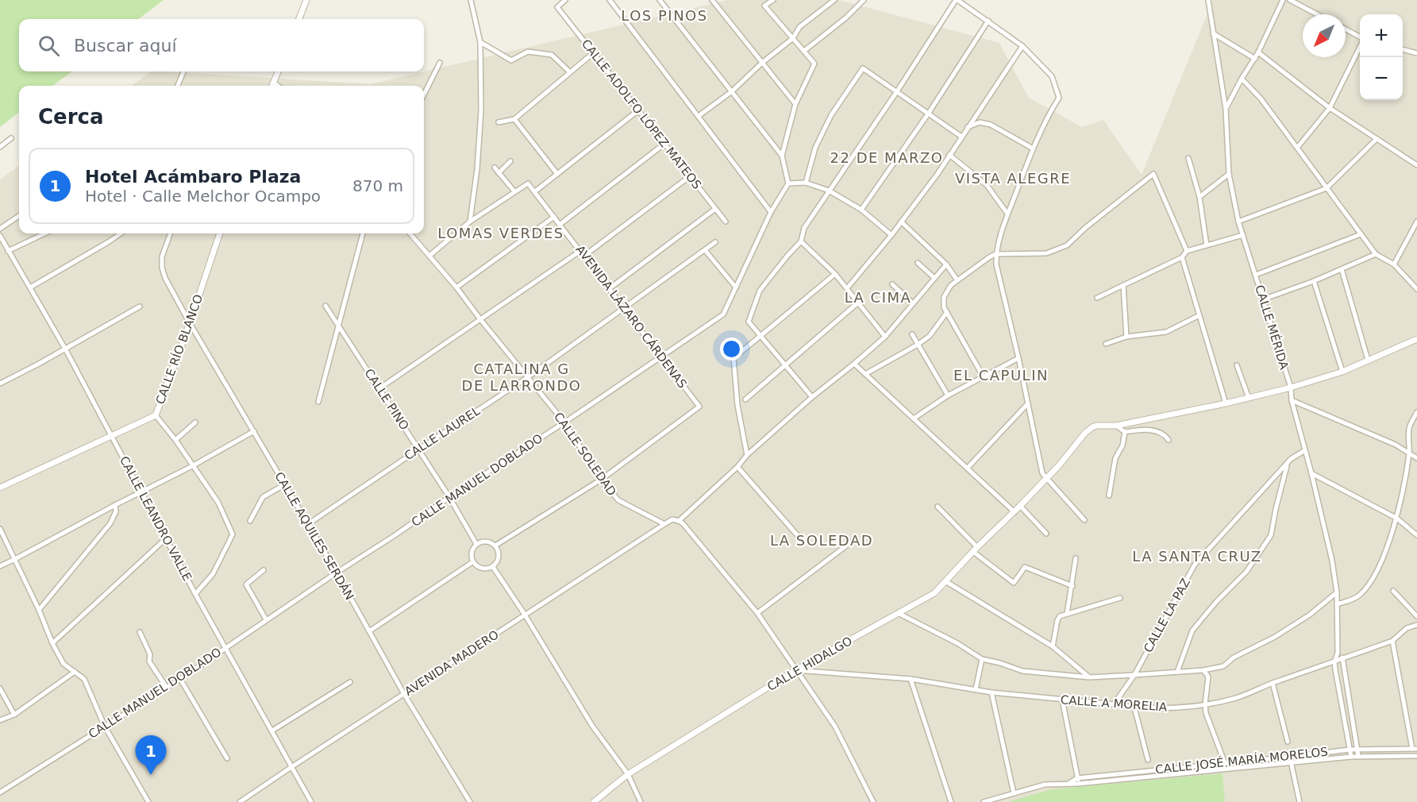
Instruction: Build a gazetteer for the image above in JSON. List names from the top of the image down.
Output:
{
  "streets": {
    "street": [
      "CALLE ADOLFO LÓPEZ MATEOS",
      "AVENIDA LÁZARO CÁRDENAS",
      "CALLE MÉRIDA",
      "CALLE RÍO BLANCO",
      "CALLE PINO",
      "CALLE LAUREL",
      "CALLE SOLEDAD",
      "CALLE MANUEL DOBLADO",
      "CALLE LEANDRO VALLE",
      "CALLE AQUILES SERDÁN",
      "CALLE LA PAZ",
      "AVENIDA MADERO",
      "CALLE HIDALGO",
      "CALLE A MORELIA",
      "CALLE JOSÉ MARÍA MORELOS"
    ]
  },
  "crossings": [
    ["AVENIDA LÁZARO CÁRDENAS", "CALLE LAUREL"],
    ["AVENIDA LÁZARO CÁRDENAS", "CALLE SOLEDAD"],
    ["AVENIDA LÁZARO CÁRDENAS", "CALLE MANUEL DOBLADO"],
    ["CALLE MÉRIDA", "CALLE LA PAZ"],
    ["CALLE MÉRIDA", "CALLE HIDALGO"],
    ["CALLE MÉRIDA", "CALLE A MORELIA"],
    ["CALLE MÉRIDA", "CALLE JOSÉ MARÍA MORELOS"],
    ["CALLE RÍO BLANCO", "CALLE LEANDRO VALLE"],
    ["CALLE RÍO BLANCO", "CALLE AQUILES SERDÁN"],
    ["CALLE PINO", "CALLE LAUREL"],
    ["CALLE PINO", "CALLE MANUEL DOBLADO"],
    ["CALLE LAUREL", "CALLE SOLEDAD"],
    ["CALLE LAUREL", "CALLE AQUILES SERDÁN"],
    ["CALLE SOLEDAD", "CALLE MANUEL DOBLADO"],
    ["CALLE SOLEDAD", "AVENIDA MADERO"],
    ["CALLE MANUEL DOBLADO", "CALLE LEANDRO VALLE"],
    ["CALLE MANUEL DOBLADO", "CALLE AQUILES SERDÁN"],
    ["CALLE LEANDRO VALLE", "AVENIDA MADERO"],
    ["CALLE AQUILES SERDÁN", "AVENIDA MADERO"],
    ["CALLE LA PAZ", "CALLE A MORELIA"],
    ["CALLE HIDALGO", "CALLE A MORELIA"]
  ],
  "districts": [
    "LOS PINOS",
    "22 DE MARZO",
    "VISTA ALEGRE",
    "LOMAS VERDES",
    "LA CIMA",
    "CATALINA G DE LARRONDO",
    "EL CAPULIN",
    "LA SOLEDAD",
    "LA SANTA CRUZ"
  ],
  "north": "bottom left",
  "page": {
    "map_buttons": ["+", "−"],
    "search": "Buscar aquí",
    "heading": "Cerca",
    "list": [
      {
        "mark": "1",
        "name": "Hotel Acámbaro Plaza",
        "note": "Hotel · Calle Melchor Ocampo",
        "value": "870 m"
      }
    ],
    "pins": "1"
  }
}
